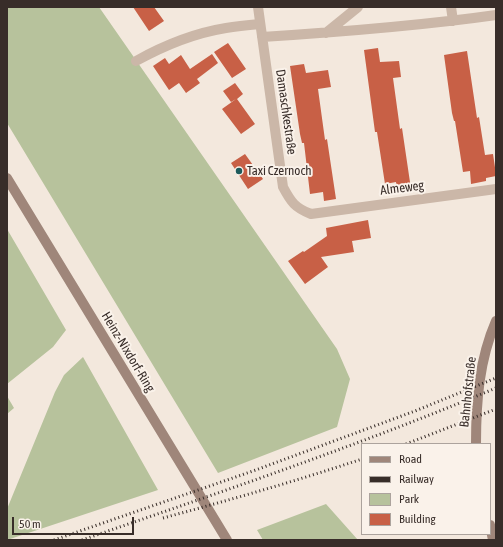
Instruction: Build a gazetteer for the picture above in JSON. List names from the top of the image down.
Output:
{
  "streets": {
    "main road": ["Heinz-Nixdorf-Ring", "Bahnhofstraße"],
    "street": ["Damaschkestraße", "Almeweg"]
  },
  "crossings": [
    ["Damaschkestraße", "Almeweg"]
  ],
  "places": ["Taxi Czernoch"],
  "legend": [
    "Road",
    "Railway",
    "Park",
    "Building"
  ],
  "scale_bar": "50 m"
}
